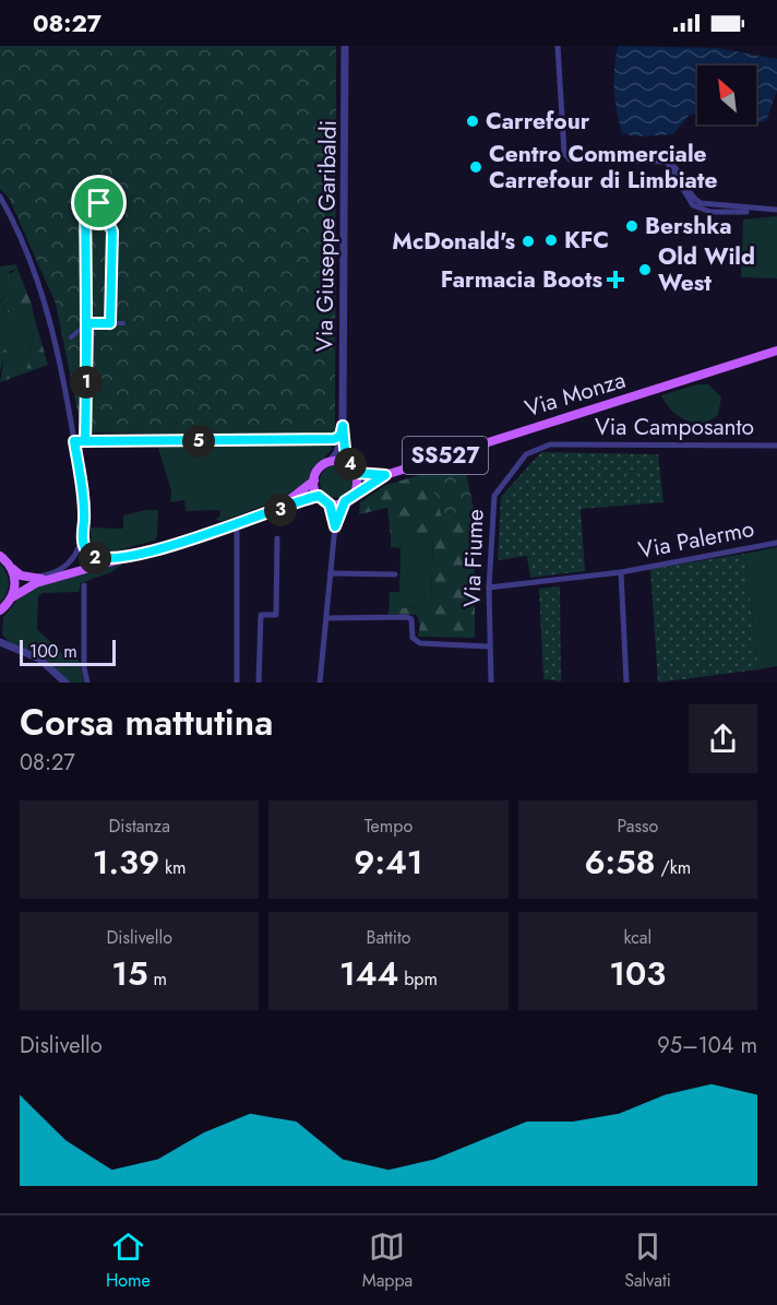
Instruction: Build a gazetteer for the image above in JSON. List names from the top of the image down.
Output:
{
  "streets": {
    "main road": ["Via Monza", "SS527"],
    "street": [
      "Via Giuseppe Garibaldi",
      "Via Camposanto",
      "Via Palermo",
      "Via Fiume"
    ]
  },
  "crossings": [
    ["Via Giuseppe Garibaldi", "Via Monza"],
    ["Via Camposanto", "Via Fiume"],
    ["Via Palermo", "Via Fiume"]
  ],
  "places": {
    "other": [
      "Carrefour",
      "Centro Commerciale Carrefour di Limbiate",
      "Bershka",
      "KFC",
      "McDonald's",
      "Old Wild West"
    ],
    "health": ["Farmacia Boots"]
  },
  "scale_bar": "100 m",
  "north": "top left",
  "page": {
    "status": "08:27",
    "pins": [
      "1",
      "5",
      "4",
      "3",
      "2"
    ],
    "scale": "100 m",
    "heading": ["Corsa mattutina", "08:27"],
    "stats": [
      ["Distanza", "1.39 km"],
      ["Tempo", "9:41"],
      ["Passo", "6:58 /km"],
      ["Dislivello", "15 m"],
      ["Battito", "144 bpm"],
      ["kcal", "103"]
    ],
    "chart": ["Dislivello", "95–104 m"],
    "tabs": ["Home", "Mappa", "Salvati"]
  }
}
